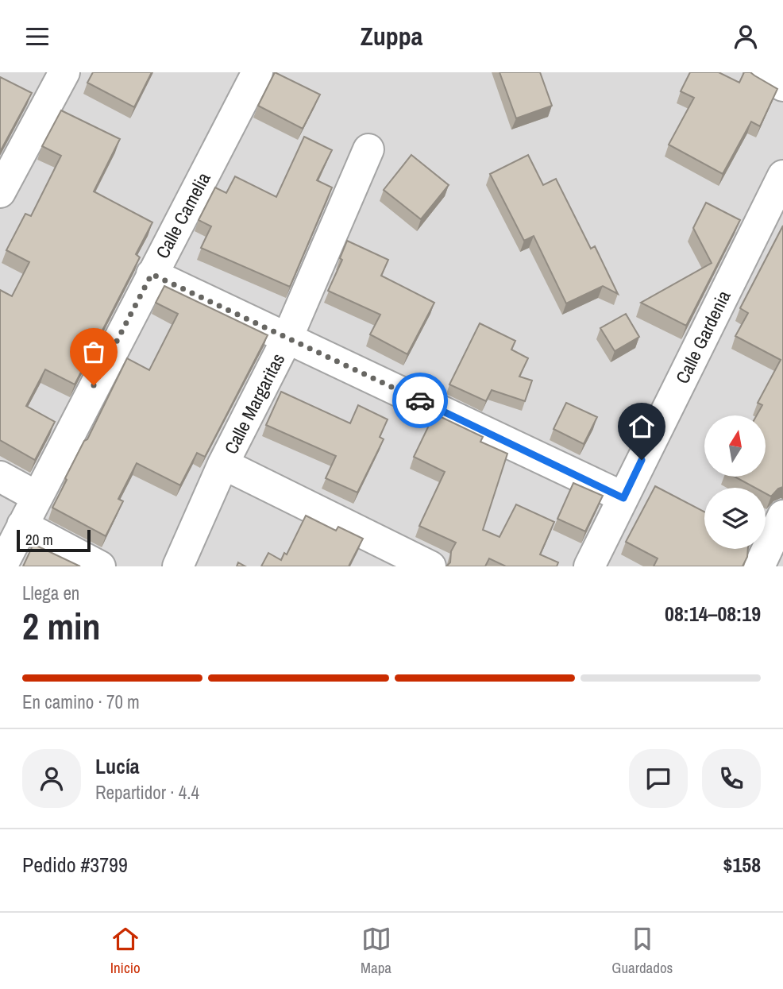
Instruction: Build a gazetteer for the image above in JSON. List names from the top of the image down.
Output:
{
  "streets": {
    "street": ["Calle Camelia", "Calle Gardenia", "Calle Margaritas"]
  },
  "scale_bar": "20 m",
  "north": "top",
  "page": {
    "header": "Zuppa",
    "scale": "20 m",
    "heading": ["2 min", "Llega en", "08:14–08:19"],
    "panel": [
      "Lucía",
      "Repartidor · 4.4",
      "Pedido #3799",
      "$158"
    ],
    "bar": "En camino · 70 m",
    "tabs": ["Inicio", "Mapa", "Guardados"]
  }
}
